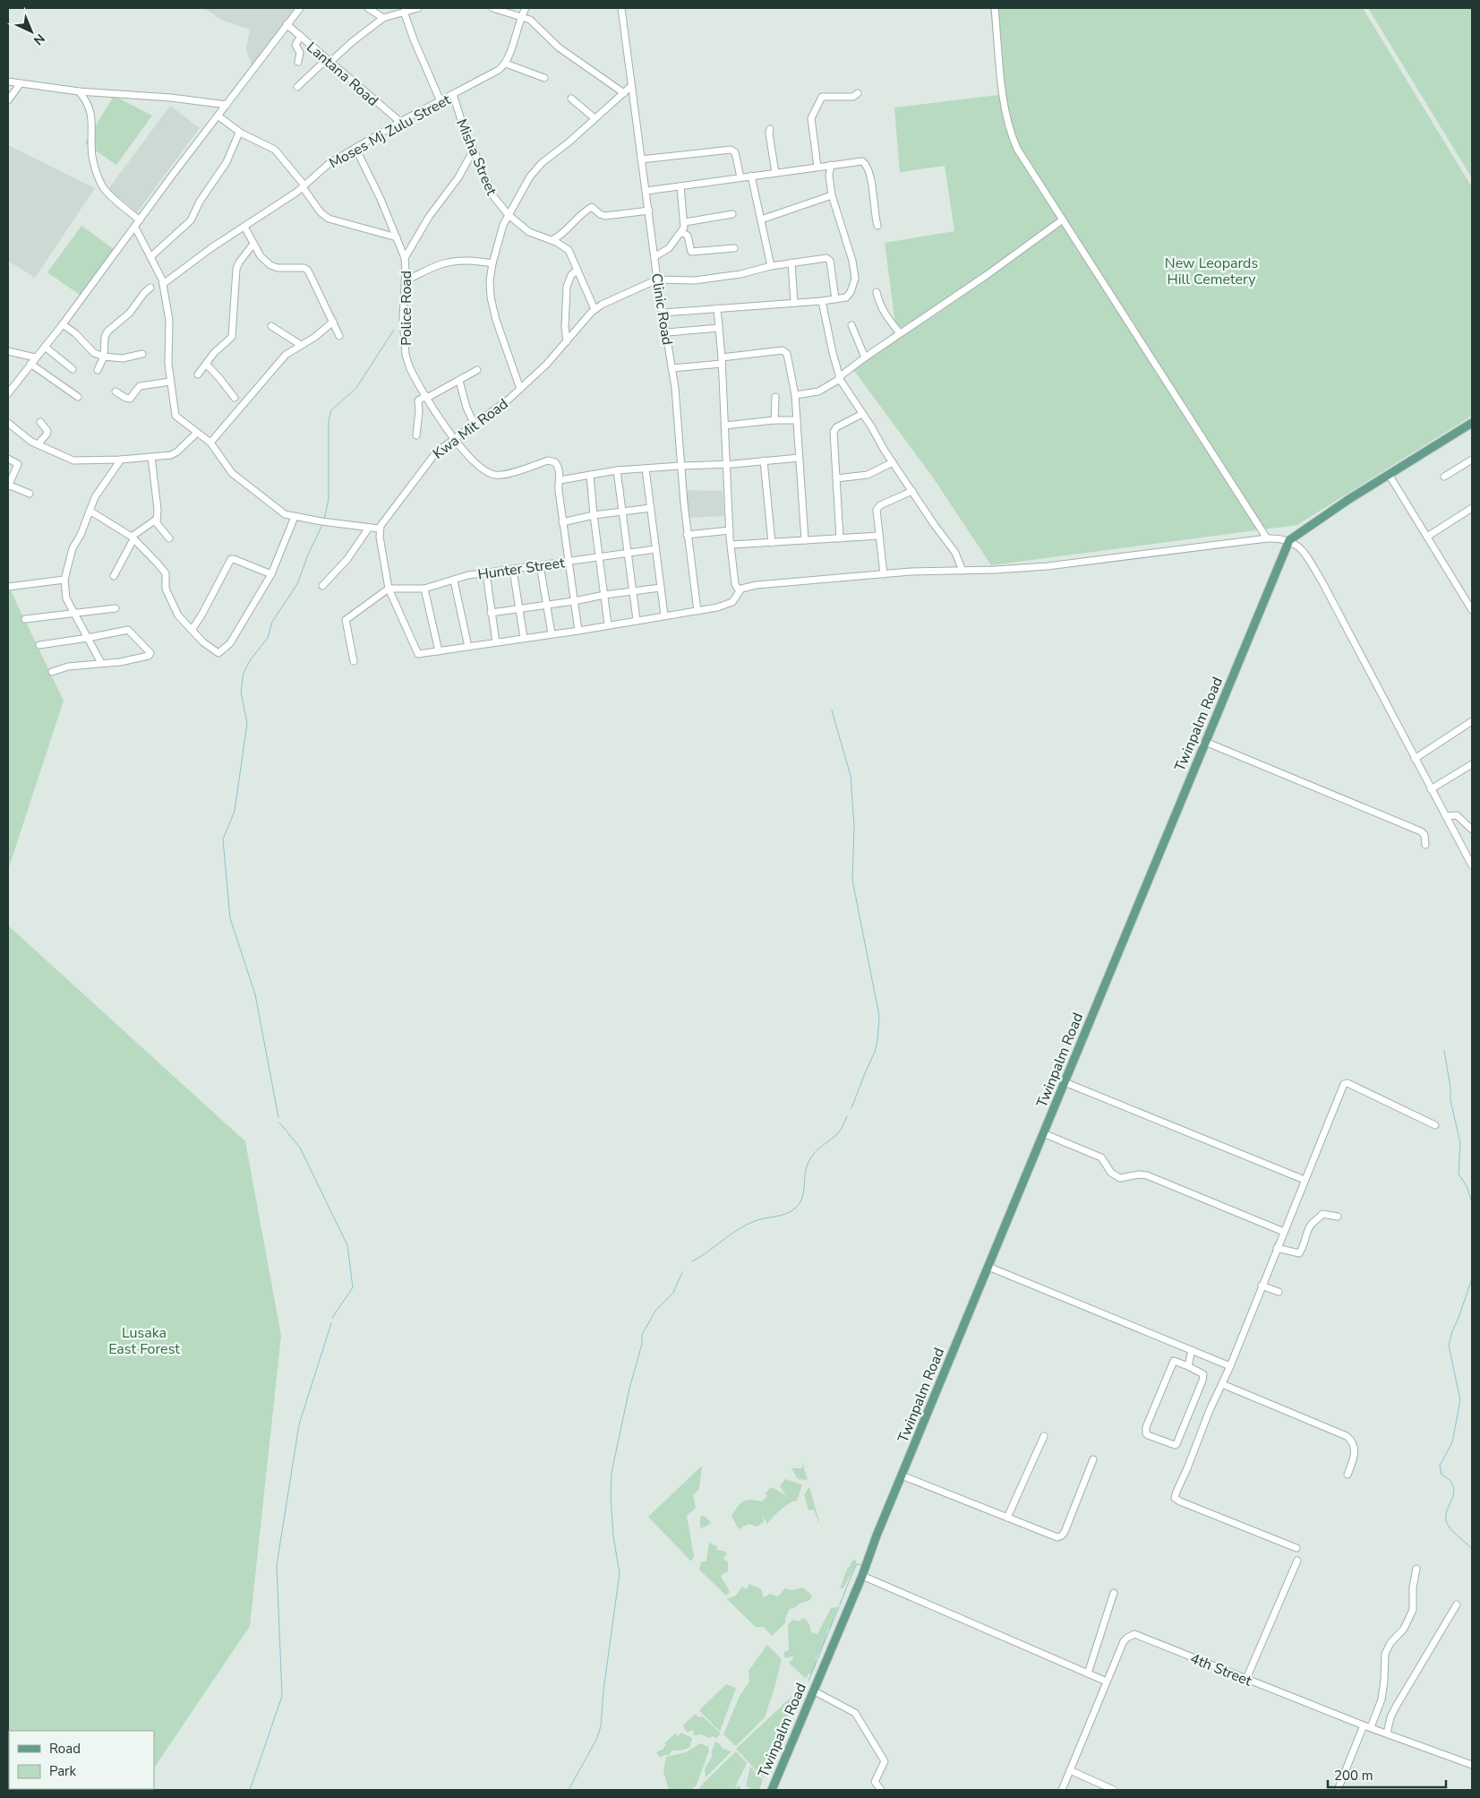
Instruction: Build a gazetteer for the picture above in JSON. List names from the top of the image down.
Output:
{
  "streets": {
    "main road": ["Twinpalm Road"],
    "street": [
      "Lantana Road",
      "Moses Mj Zulu Street",
      "Misha Street",
      "Police Road",
      "Clinic Road",
      "Kwa Mit Road",
      "Hunter Street",
      "4th Street"
    ]
  },
  "crossings": [
    ["Lantana Road", "Moses Mj Zulu Street"],
    ["Moses Mj Zulu Street", "Misha Street"],
    ["Moses Mj Zulu Street", "Police Road"],
    ["Misha Street", "Kwa Mit Road"],
    ["Police Road", "Kwa Mit Road"],
    ["Clinic Road", "Kwa Mit Road"]
  ],
  "parks": ["New Leopards Hill Cemetery", "Lusaka East Forest"],
  "legend": ["Road", "Park"],
  "scale_bar": "200 m",
  "north": "bottom right"
}
